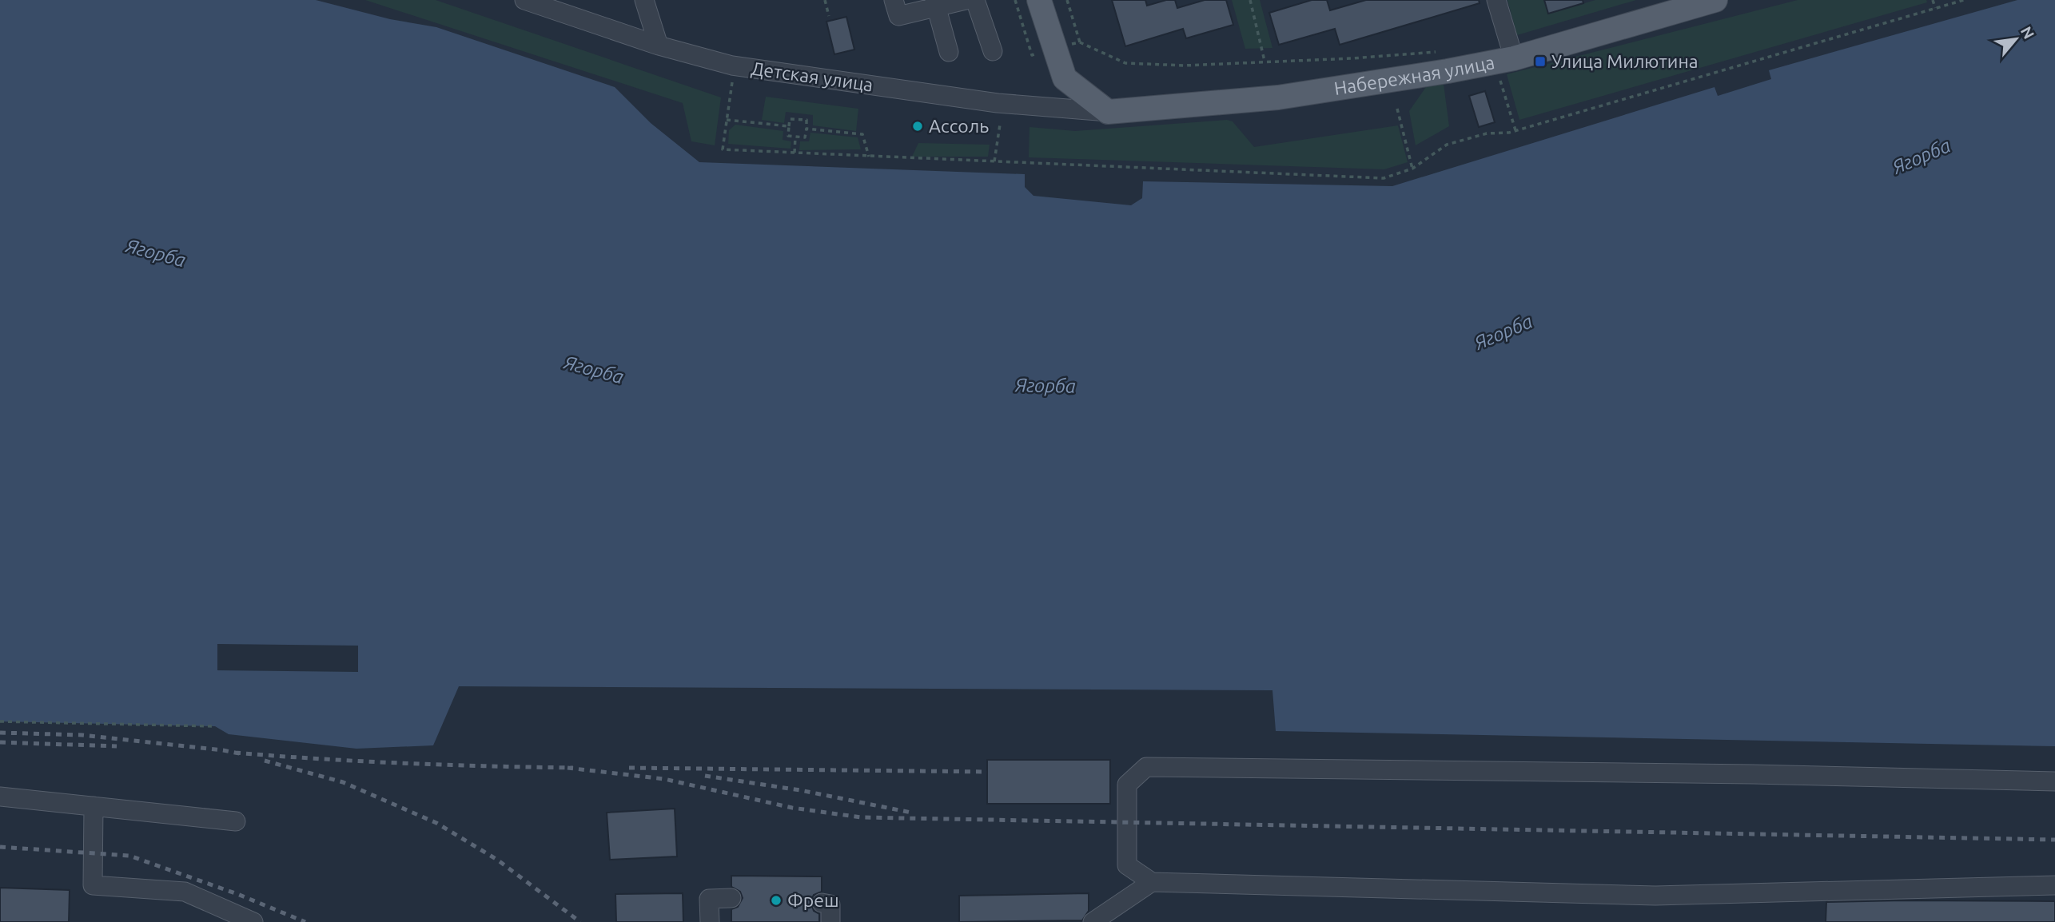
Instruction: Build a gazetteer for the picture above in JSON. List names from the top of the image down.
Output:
{
  "streets": {
    "main road": ["Набережная улица"],
    "street": ["Детская улица"]
  },
  "crossings": [
    ["Набережная улица", "Детская улица"]
  ],
  "water": ["Ягорба"],
  "places": {
    "transit": ["Улица Милютина"],
    "other": ["Ассоль", "Фреш"]
  },
  "north": "top right"
}
